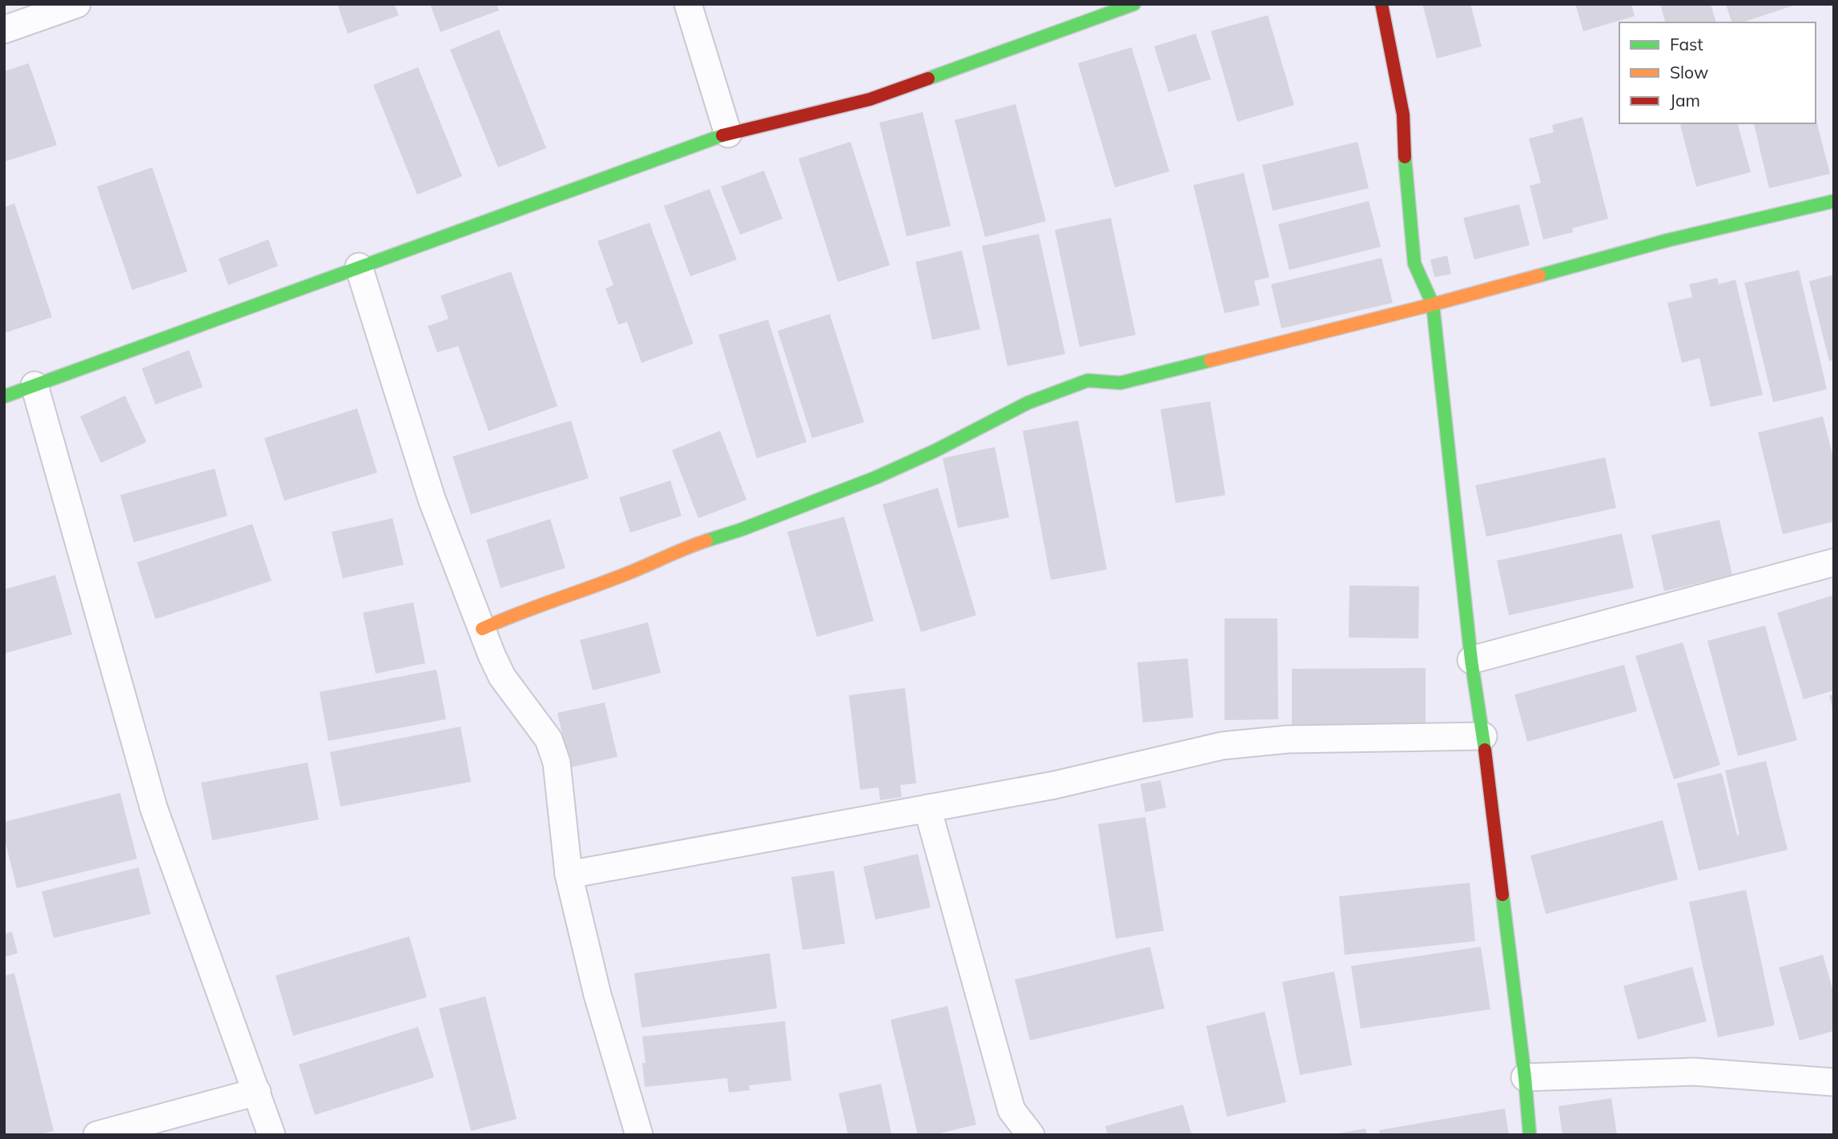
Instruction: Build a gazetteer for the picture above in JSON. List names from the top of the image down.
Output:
{
  "legend": ["Fast", "Slow", "Jam"]
}
